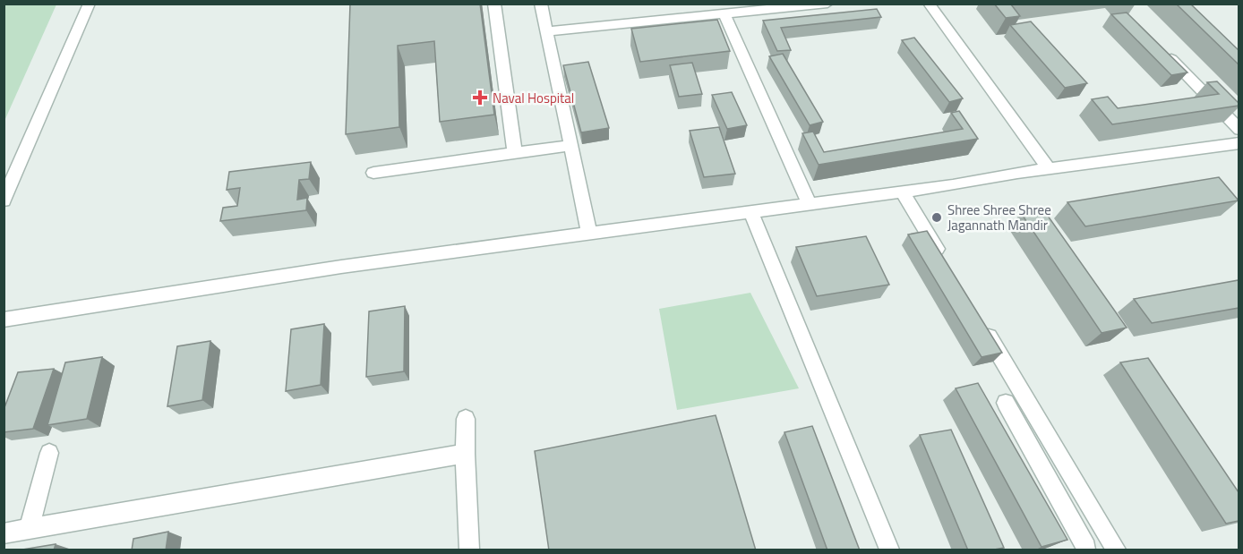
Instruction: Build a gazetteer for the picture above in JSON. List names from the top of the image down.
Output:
{
  "places": {
    "health": ["Naval Hospital"],
    "other": ["Shree Shree Shree Jagannath Mandir"]
  }
}
